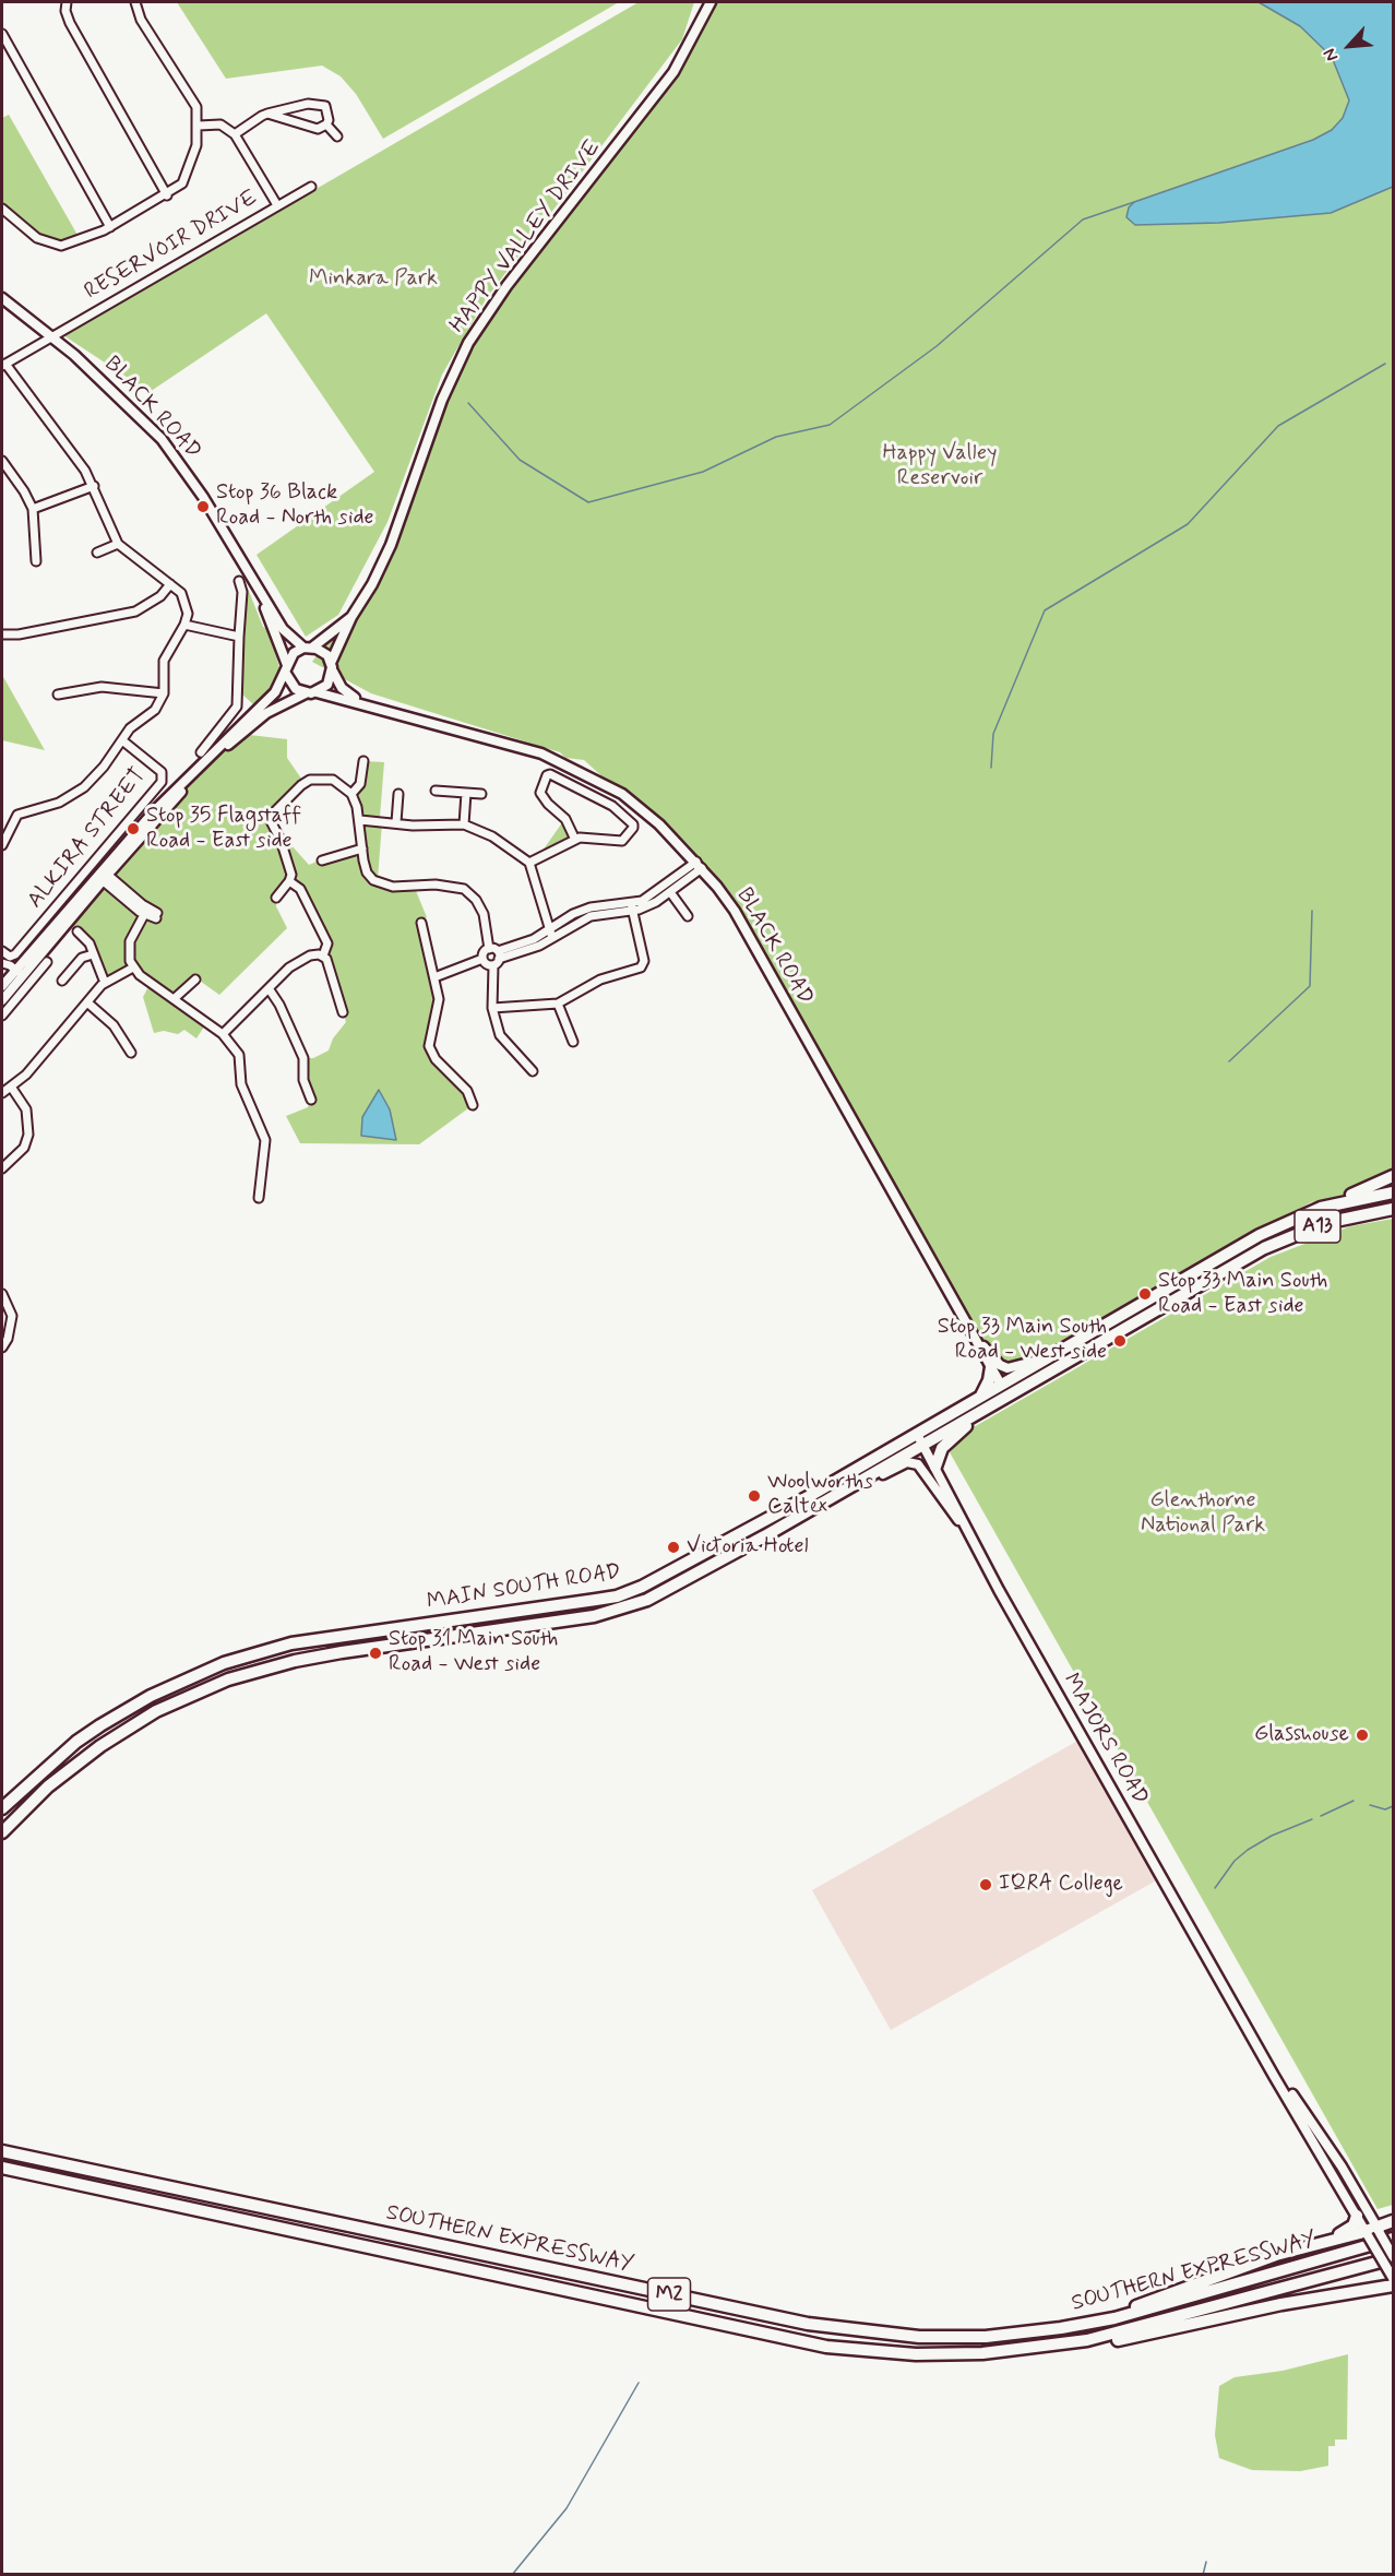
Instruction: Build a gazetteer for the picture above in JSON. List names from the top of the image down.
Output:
{
  "streets": {
    "highway": [
      "A13",
      "MAIN SOUTH ROAD",
      "SOUTHERN EXPRESSWAY",
      "M2"
    ],
    "main road": ["HAPPY VALLEY DRIVE", "BLACK ROAD", "MAJORS ROAD"],
    "street": ["RESERVOIR DRIVE", "ALKIRA STREET"]
  },
  "crossings": [
    ["HAPPY VALLEY DRIVE", "BLACK ROAD"],
    ["RESERVOIR DRIVE", "BLACK ROAD"],
    ["BLACK ROAD", "A13"],
    ["BLACK ROAD", "MAIN SOUTH ROAD"],
    ["A13", "MAIN SOUTH ROAD"],
    ["A13", "MAJORS ROAD"],
    ["MAIN SOUTH ROAD", "MAJORS ROAD"],
    ["MAJORS ROAD", "SOUTHERN EXPRESSWAY"]
  ],
  "parks": ["Minkara Park", "Happy Valley Reservoir", "Glenthorne National Park"],
  "places": [
    "Stop 36 Black Road - North side",
    "Stop 35 Flagstaff Road - East side",
    "Stop 33 Main South Road - East side",
    "Stop 33 Main South Road - West side",
    "Woolworths Caltex",
    "Victoria Hotel",
    "Stop 31 Main South Road - West side",
    "Glasshouse",
    "IQRA College"
  ],
  "north": "bottom left"
}
